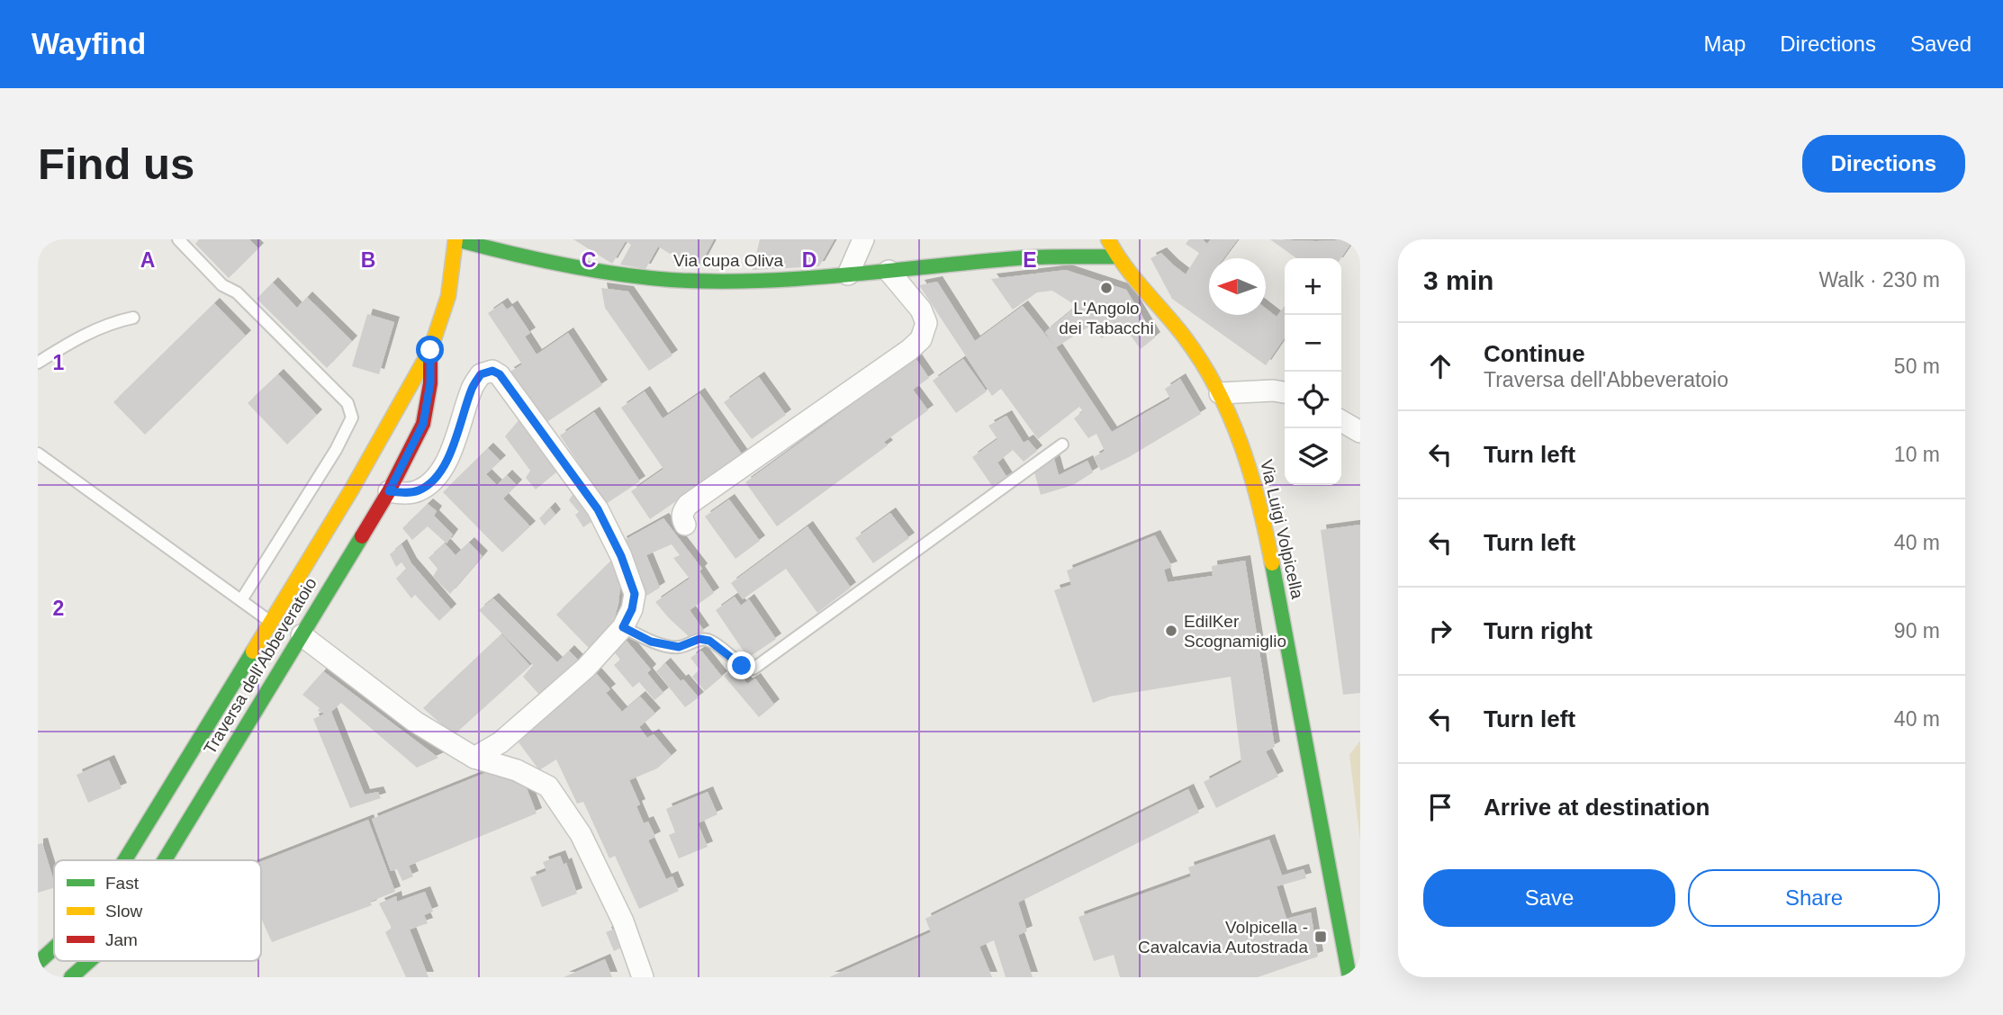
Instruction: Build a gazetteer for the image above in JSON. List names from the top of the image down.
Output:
{
  "streets": {
    "street": ["Via cupa Oliva", "Via Luigi Volpicella", "Traversa dell'Abbeveratoio"]
  },
  "crossings": [
    ["Via cupa Oliva", "Via Luigi Volpicella"],
    ["Via cupa Oliva", "Traversa dell'Abbeveratoio"]
  ],
  "places": {
    "other": ["L'Angolo dei Tabacchi", "EdilKer Scognamiglio"],
    "transit": ["Volpicella - Cavalcavia Autostrada"]
  },
  "legend": ["Fast", "Slow", "Jam"],
  "north": "left",
  "page": {
    "header": "Wayfind",
    "nav": ["Map", "Directions", "Saved"],
    "buttons": [
      "Directions",
      ["Save", "Share"]
    ],
    "title": "Find us",
    "heading": ["3 min", "Walk · 230 m"],
    "map_buttons": ["+", "−"],
    "list": [
      ["Continue", "Traversa dell'Abbeveratoio", "50 m"],
      ["Turn left", "10 m"],
      ["Turn left", "40 m"],
      ["Turn right", "90 m"],
      ["Turn left", "40 m"],
      "Arrive at destination"
    ]
  },
  "grid": {
    "columns": [
      "A",
      "B",
      "C",
      "D",
      "E"
    ],
    "rows": ["1", "2"]
  }
}
